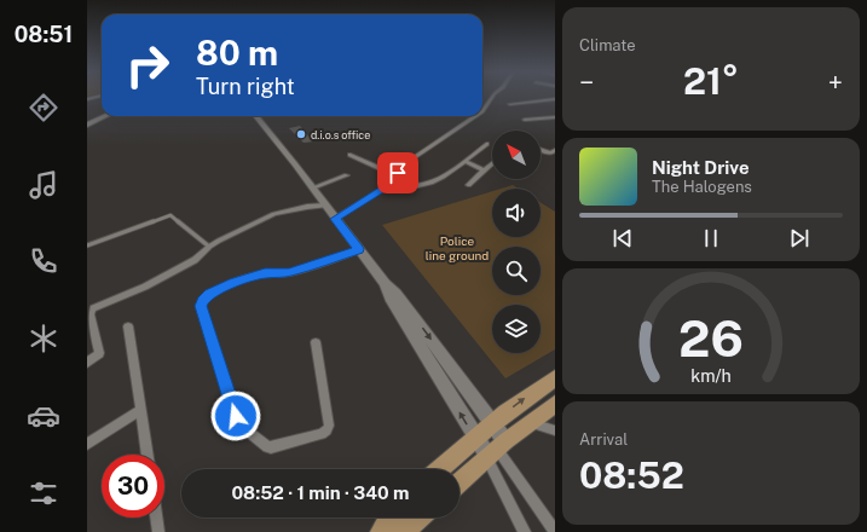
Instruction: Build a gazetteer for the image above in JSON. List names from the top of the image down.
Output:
{
  "parks": ["Police line ground"],
  "places": ["d.i.o.s office"],
  "north": "top left",
  "page": {
    "tabs": "08:51",
    "tile": [
      "Climate",
      ["Arrival", "08:52"]
    ],
    "turn": ["80 m", "Turn right"],
    "heat": ["−", "21°", "+"],
    "song": ["Night Drive", "The Halogens"],
    "limit": "30",
    "trip": "08:52 · 1 min · 340 m",
    "gauge": ["26", "km/h"]
  }
}
